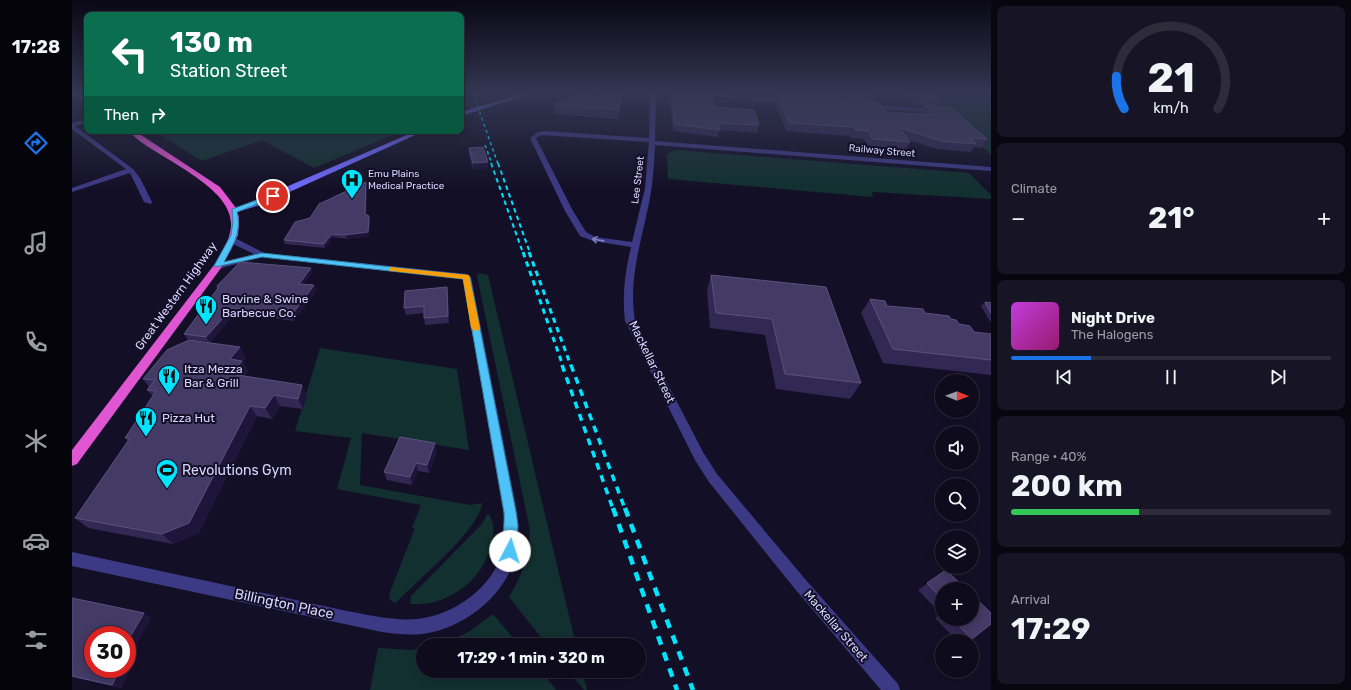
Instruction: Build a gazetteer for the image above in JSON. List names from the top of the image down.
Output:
{
  "streets": {
    "highway": ["Great Western Highway"],
    "street": [
      "Railway Street",
      "Lee Street",
      "Mackellar Street",
      "Billington Place"
    ]
  },
  "crossings": [
    ["Railway Street", "Lee Street"],
    ["Lee Street", "Mackellar Street"]
  ],
  "places": {
    "hospital": ["Emu Plains Medical Practice"],
    "restaurant": ["Bovine & Swine Barbecue Co.", "Itza Mezza Bar & Grill", "Pizza Hut"],
    "sports": ["Revolutions Gym"]
  },
  "north": "right",
  "page": {
    "tabs": "17:28",
    "turn": ["130 m", "Station Street"],
    "then": "Then",
    "tile": [
      "Climate",
      ["Range · 40%", "200 km"],
      ["Arrival", "17:29"]
    ],
    "heat": ["−", "21°", "+"],
    "song": ["Night Drive", "The Halogens"],
    "map_buttons": ["+", "−"],
    "limit": "30",
    "trip": "17:29 · 1 min · 320 m",
    "gauge": ["21", "km/h"]
  }
}
